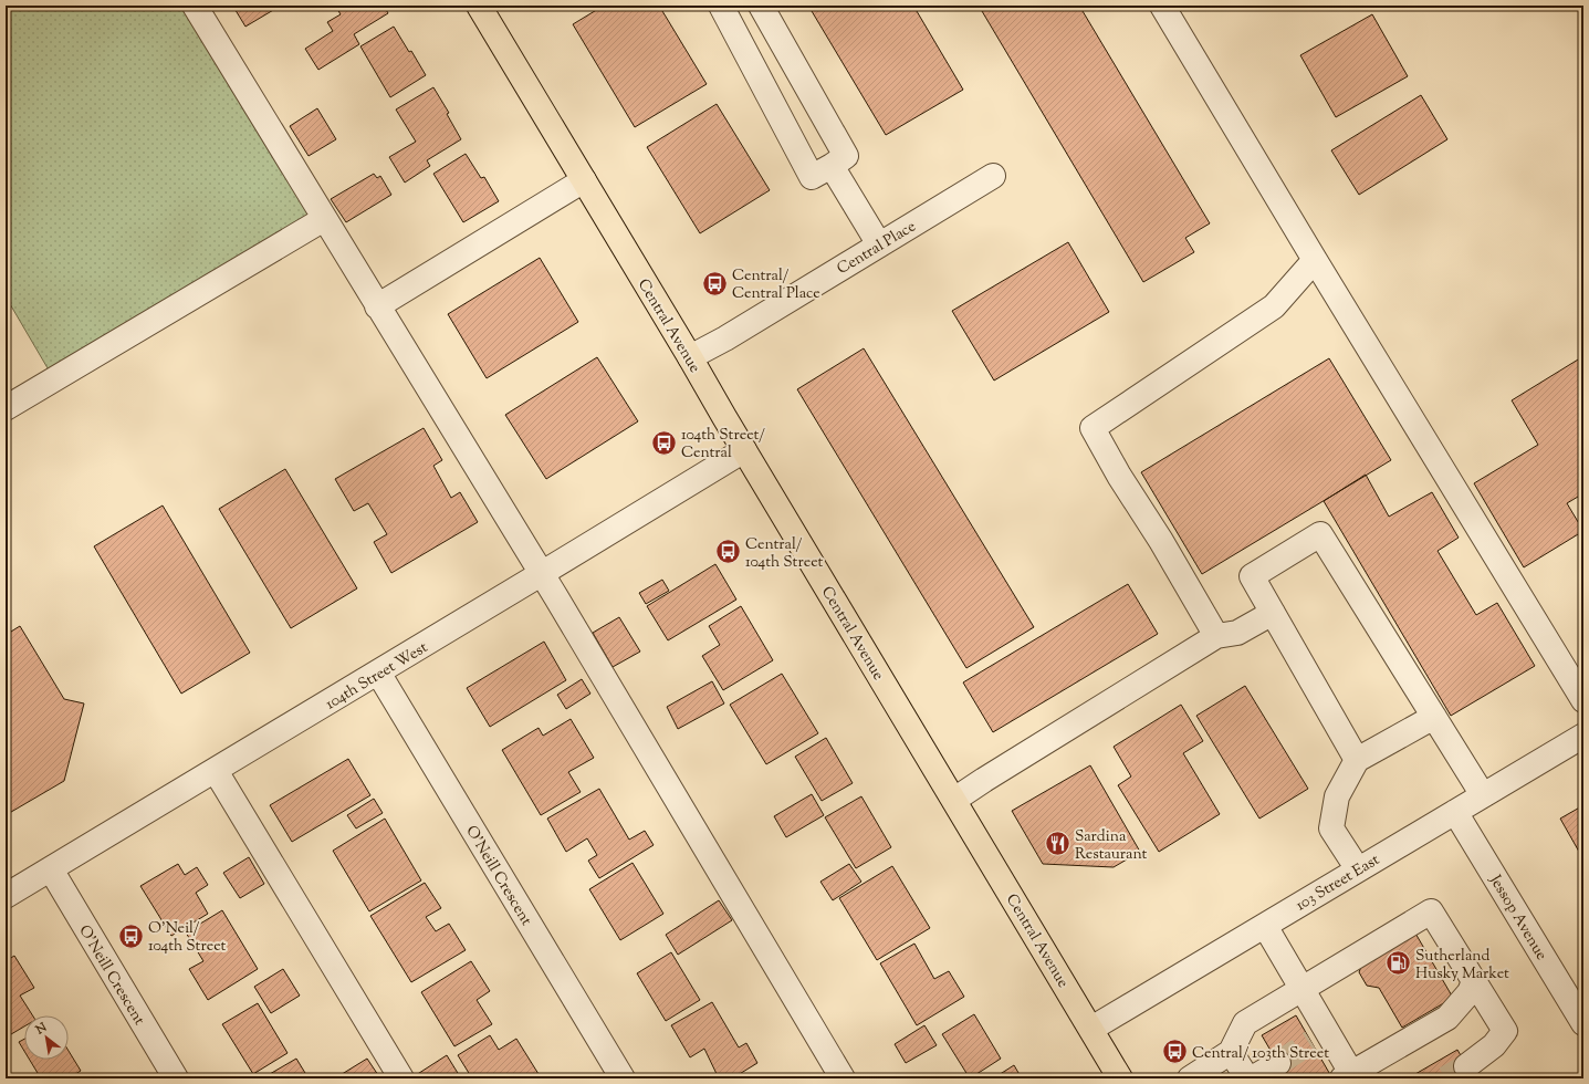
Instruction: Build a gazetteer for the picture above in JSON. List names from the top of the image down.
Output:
{
  "streets": {
    "main road": ["Central Avenue"],
    "street": [
      "Central Place",
      "104th Street West",
      "O'Neill Crescent",
      "103 Street East",
      "Jessop Avenue"
    ]
  },
  "crossings": [
    ["Central Place", "Central Avenue"],
    ["Central Avenue", "104th Street West"],
    ["Central Avenue", "103 Street East"],
    ["104th Street West", "O'Neill Crescent"],
    ["103 Street East", "Jessop Avenue"]
  ],
  "places": {
    "bus stop": [
      "Central/ Central Place",
      "104th Street/ Central",
      "Central/ 104th Street",
      "O'Neil/ 104th Street",
      "Central/ 103th Street"
    ],
    "restaurant": ["Sardina Restaurant"],
    "fuel station": ["Sutherland Husky Market"]
  },
  "north": "top left"
}
